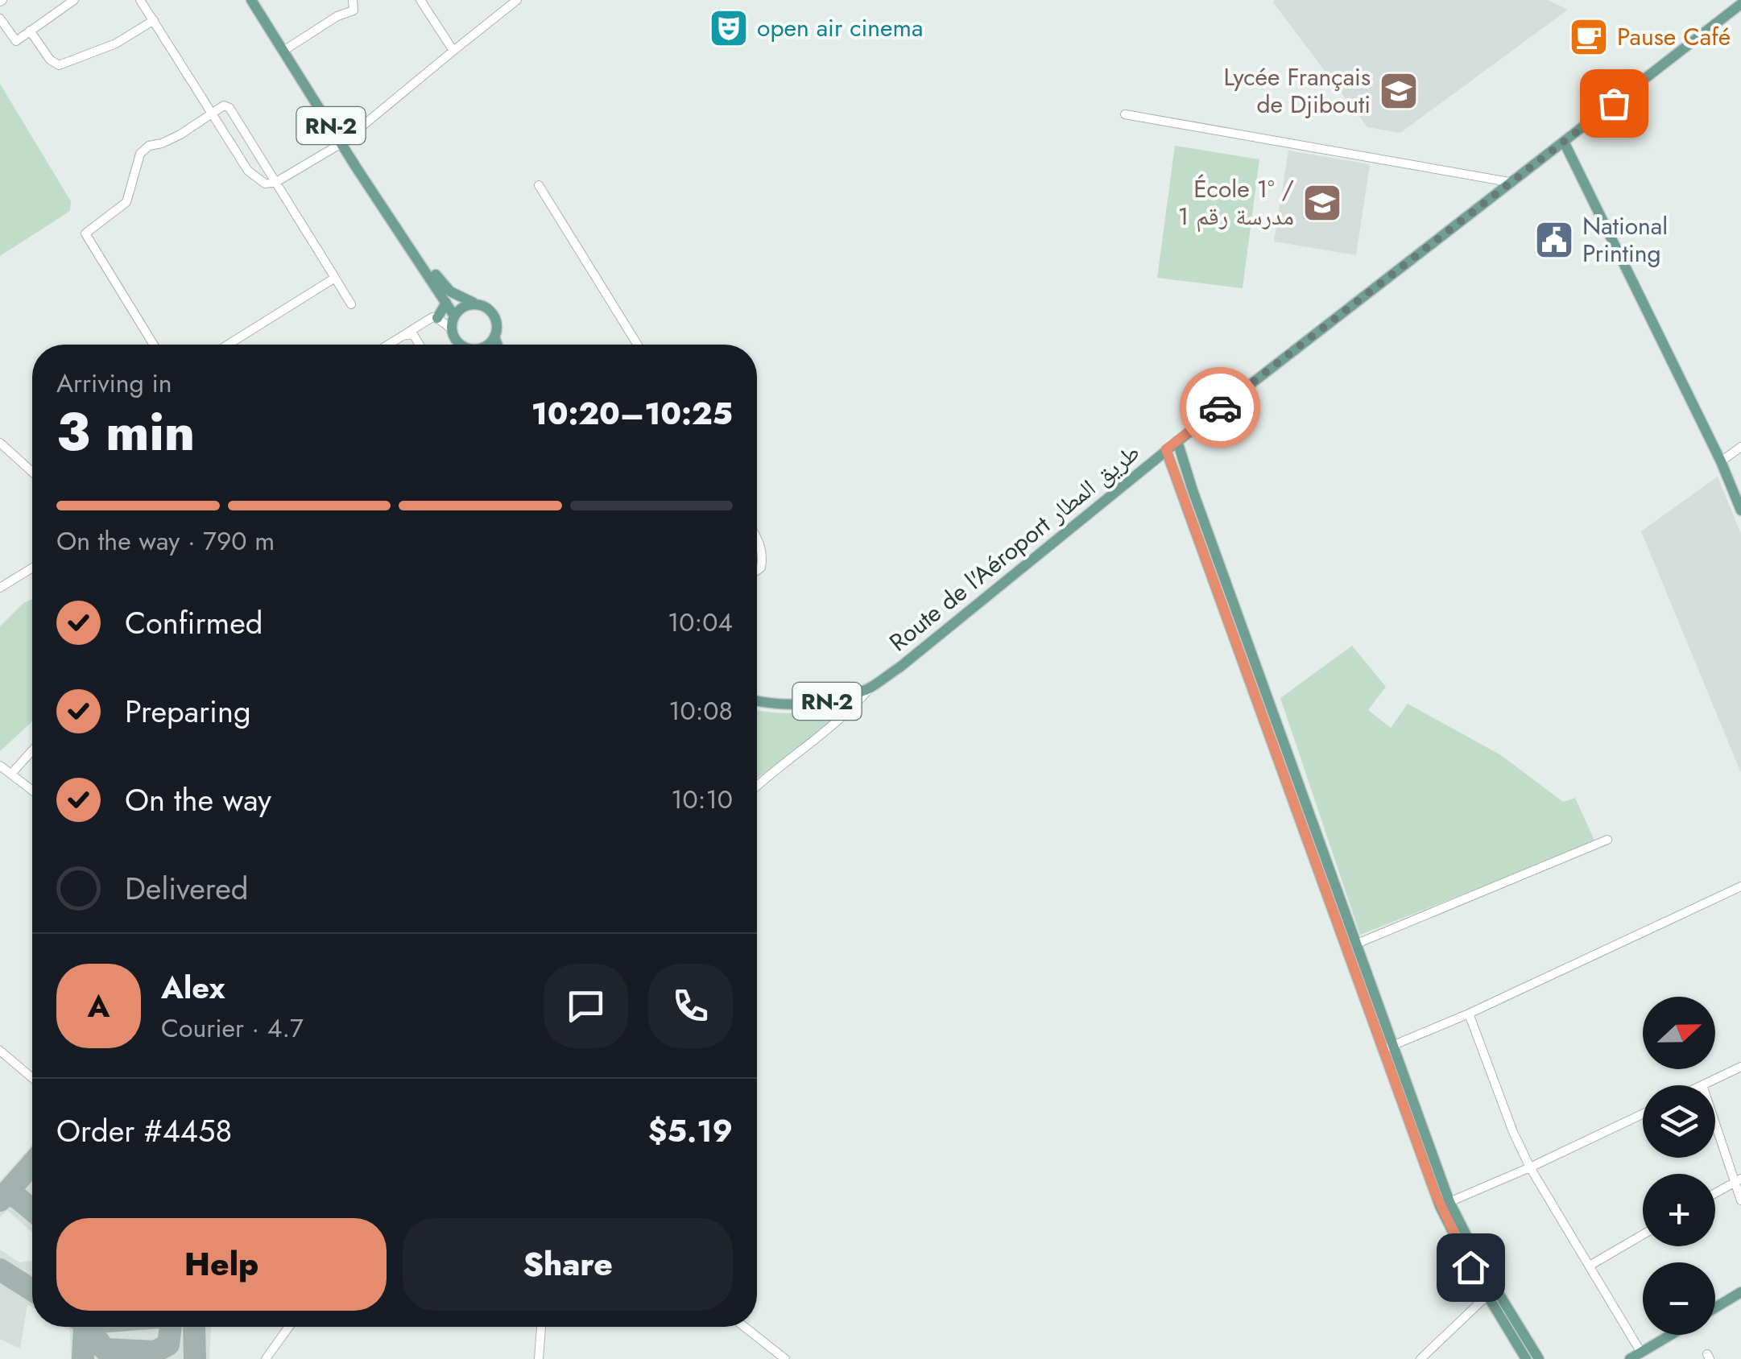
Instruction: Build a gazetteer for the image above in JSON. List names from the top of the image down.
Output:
{
  "streets": {
    "main road": ["RN-2", "Route de l'Aéroport طريق المطار"]
  },
  "places": {
    "theatre": ["open air cinema"],
    "cafe": ["Pause Café"],
    "school or university": ["Lycée Français de Djibouti", "École 1° / مدرسة رقم 1"],
    "public building": ["National Printing"]
  },
  "north": "right",
  "page": {
    "heading": ["3 min", "Arriving in", "10:20–10:25"],
    "panel": [
      "Alex",
      "Courier · 4.7",
      "Order #4458",
      "$5.19"
    ],
    "bar": "On the way · 790 m",
    "list": [
      ["Confirmed", "10:04"],
      ["Preparing", "10:08"],
      ["On the way", "10:10"],
      "Delivered"
    ],
    "round": "A",
    "map_buttons": ["+", "−"],
    "buttons": ["Help", "Share"]
  }
}
